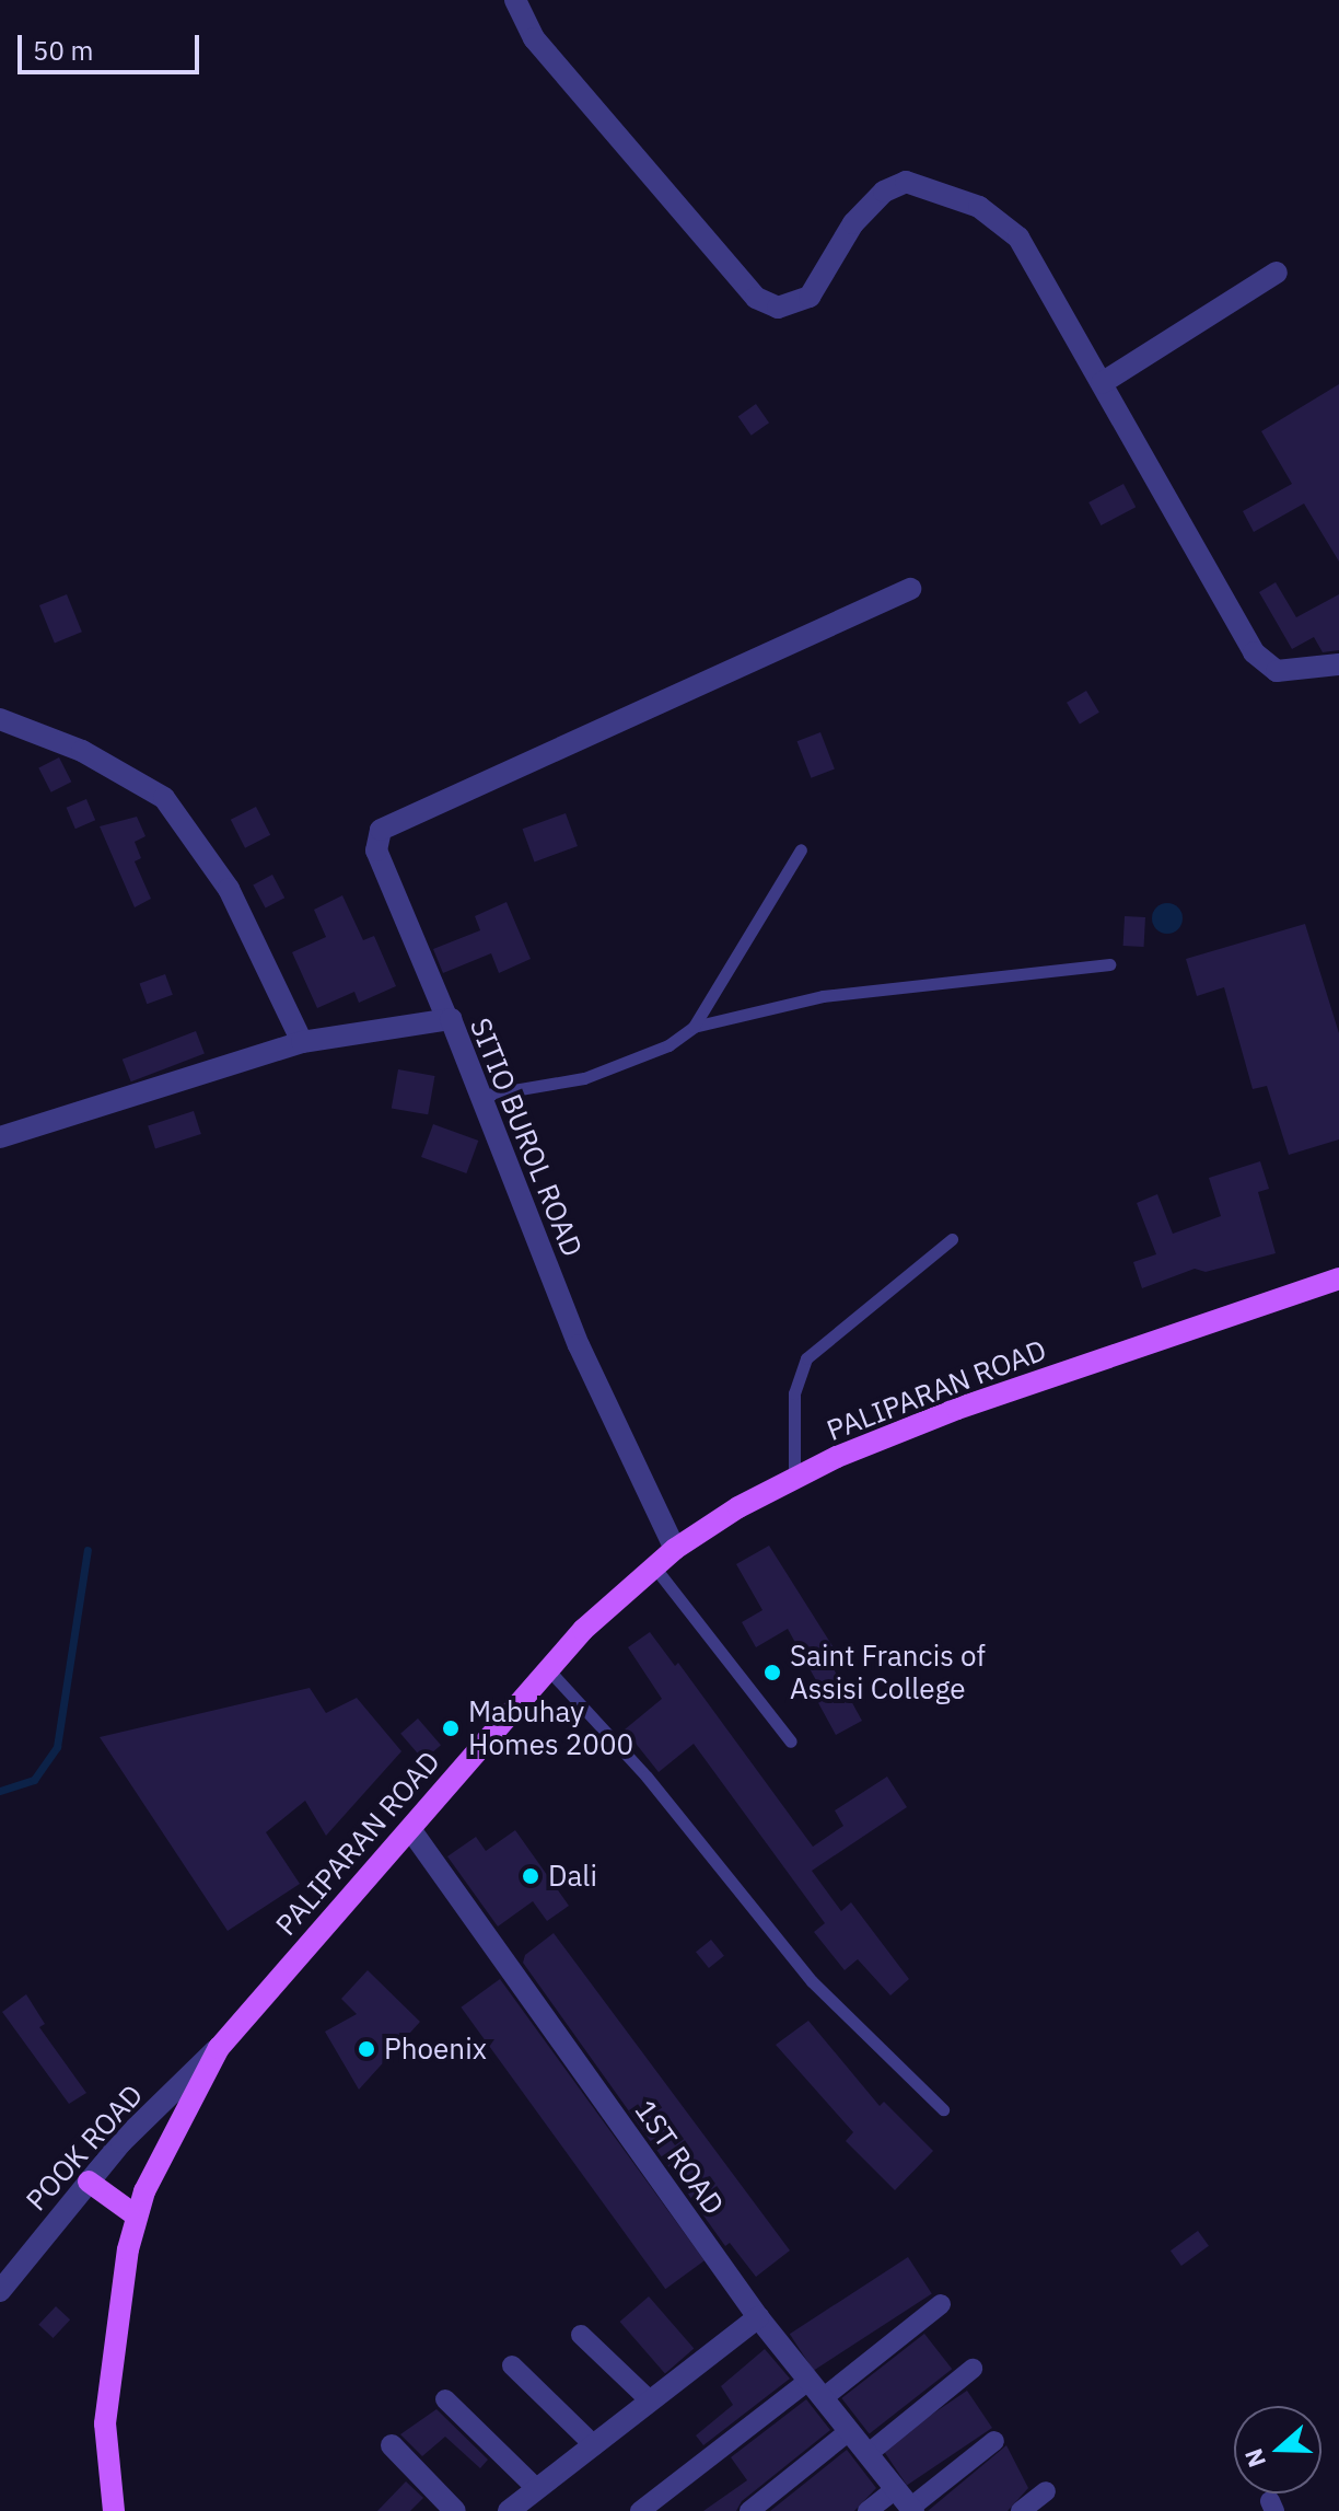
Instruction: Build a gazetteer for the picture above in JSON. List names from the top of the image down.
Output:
{
  "streets": {
    "main road": ["PALIPARAN ROAD"],
    "street": ["SITIO BUROL ROAD", "POOK ROAD", "1ST ROAD"]
  },
  "crossings": [
    ["SITIO BUROL ROAD", "PALIPARAN ROAD"],
    ["PALIPARAN ROAD", "POOK ROAD"],
    ["PALIPARAN ROAD", "1ST ROAD"]
  ],
  "places": [
    "Saint Francis of Assisi College",
    "Mabuhay Homes 2000",
    "Dali",
    "Phoenix"
  ],
  "scale_bar": "50 m",
  "north": "left"
}
